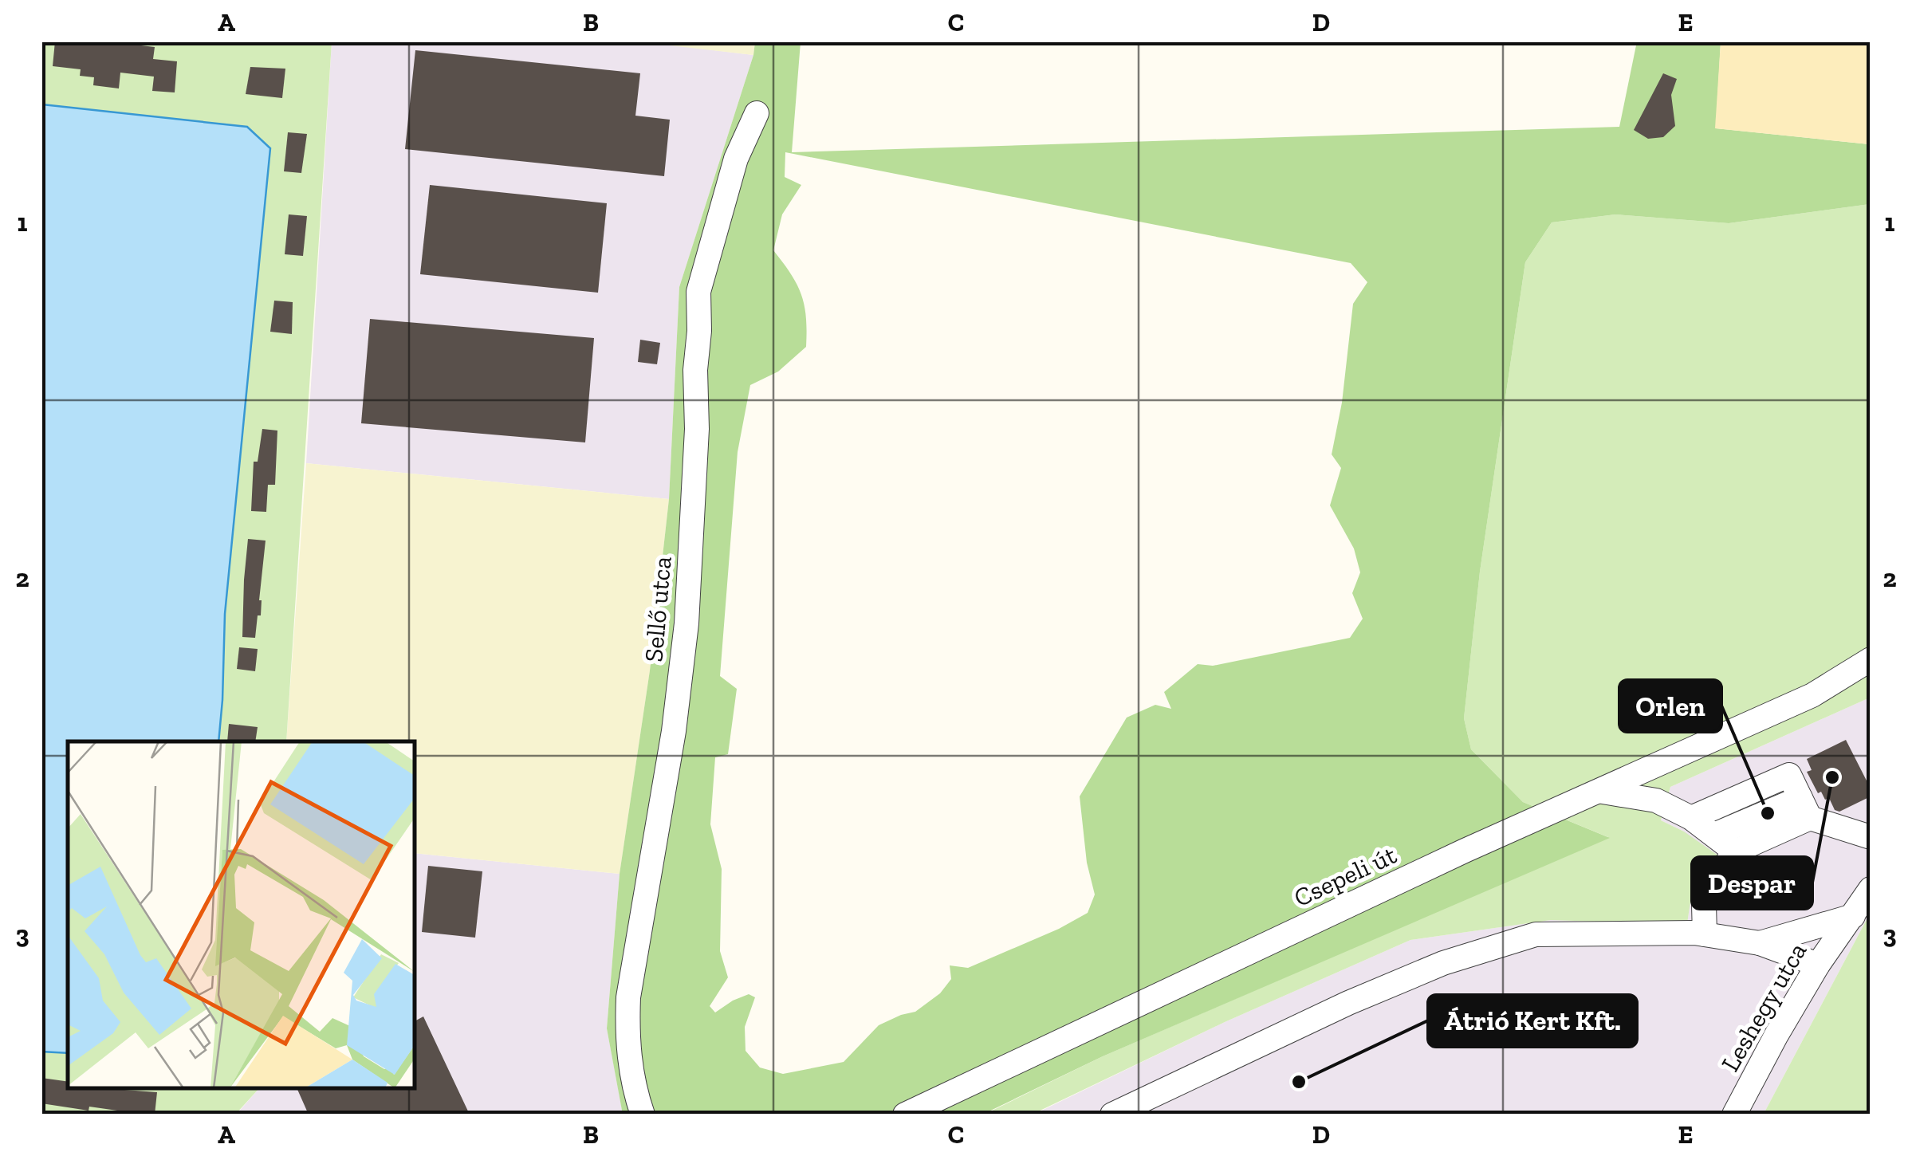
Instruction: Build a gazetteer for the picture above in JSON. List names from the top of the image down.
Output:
{
  "streets": {
    "street": ["Sellő utca", "Csepeli út", "Leshegy utca"]
  },
  "places": ["Despar", "Orlen", "Átrió Kert Kft."],
  "grid": {
    "columns": [
      "A",
      "B",
      "C",
      "D",
      "E"
    ],
    "rows": ["1", "2", "3"]
  }
}
